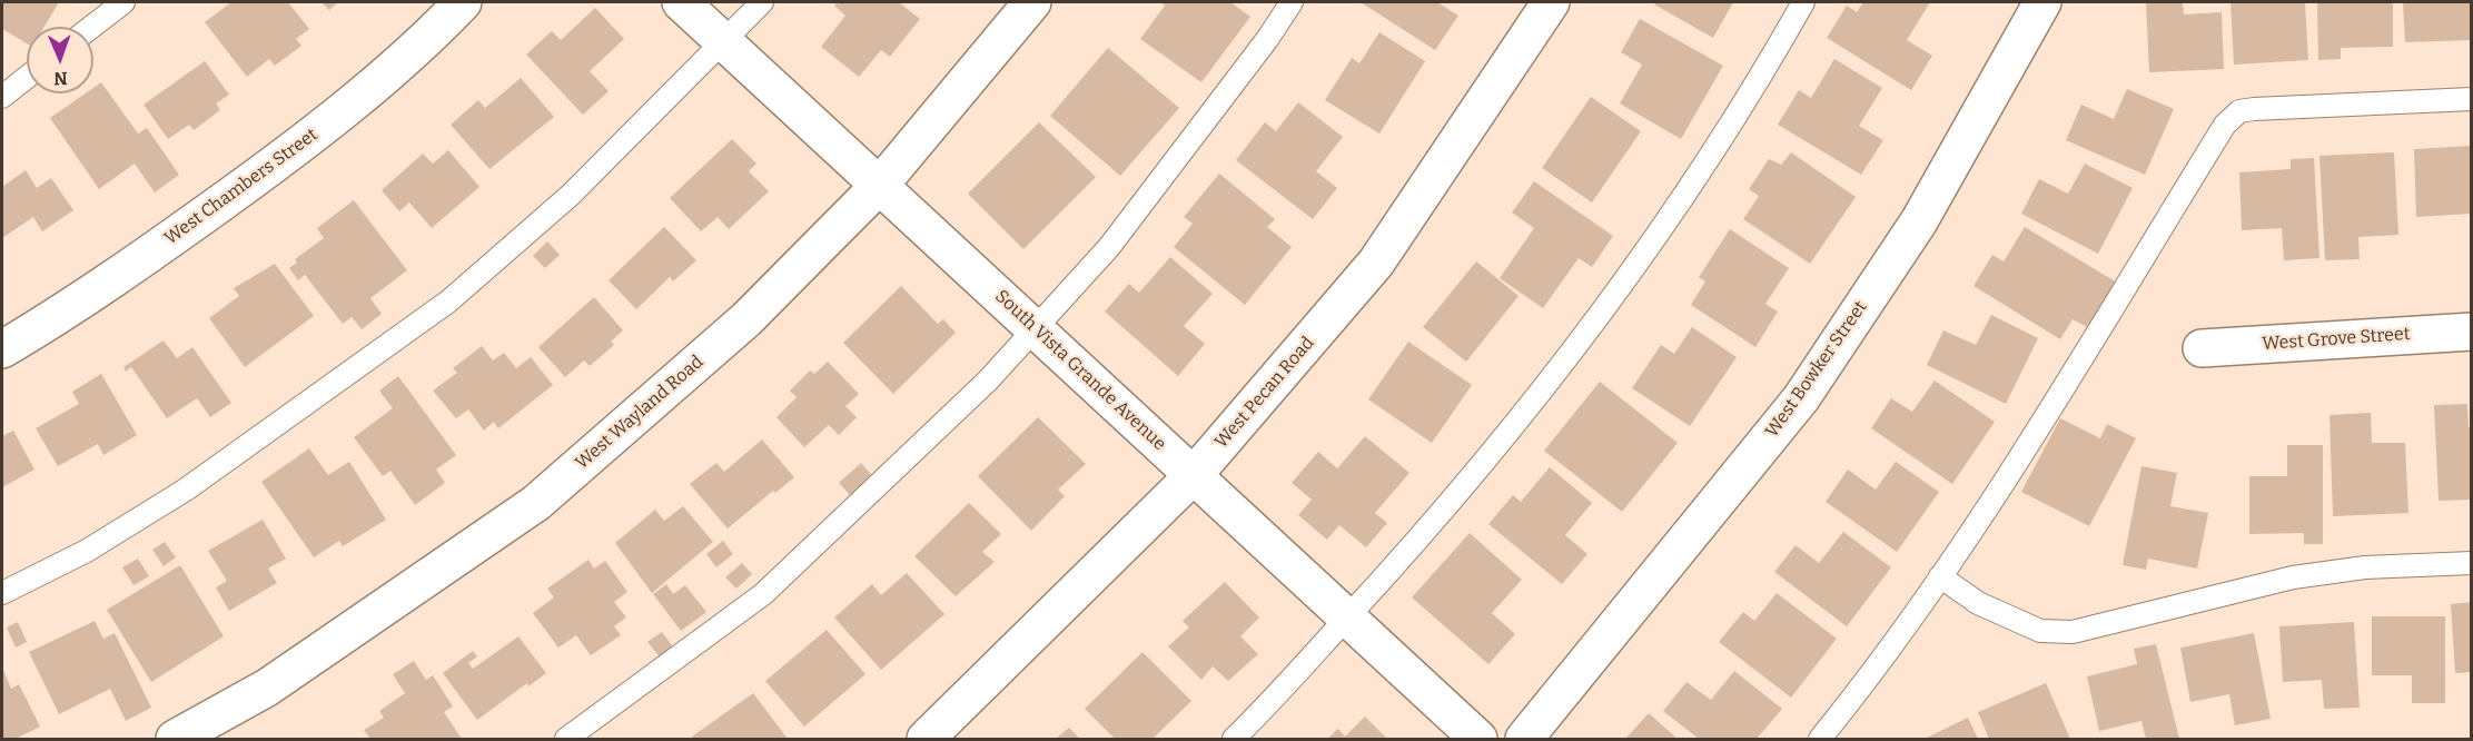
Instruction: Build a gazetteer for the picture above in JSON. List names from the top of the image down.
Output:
{
  "streets": {
    "street": [
      "West Chambers Street",
      "West Grove Street",
      "West Bowker Street",
      "South Vista Grande Avenue",
      "West Pecan Road",
      "West Wayland Road"
    ]
  },
  "crossings": [
    ["South Vista Grande Avenue", "West Pecan Road"],
    ["South Vista Grande Avenue", "West Wayland Road"]
  ],
  "north": "bottom"
}
